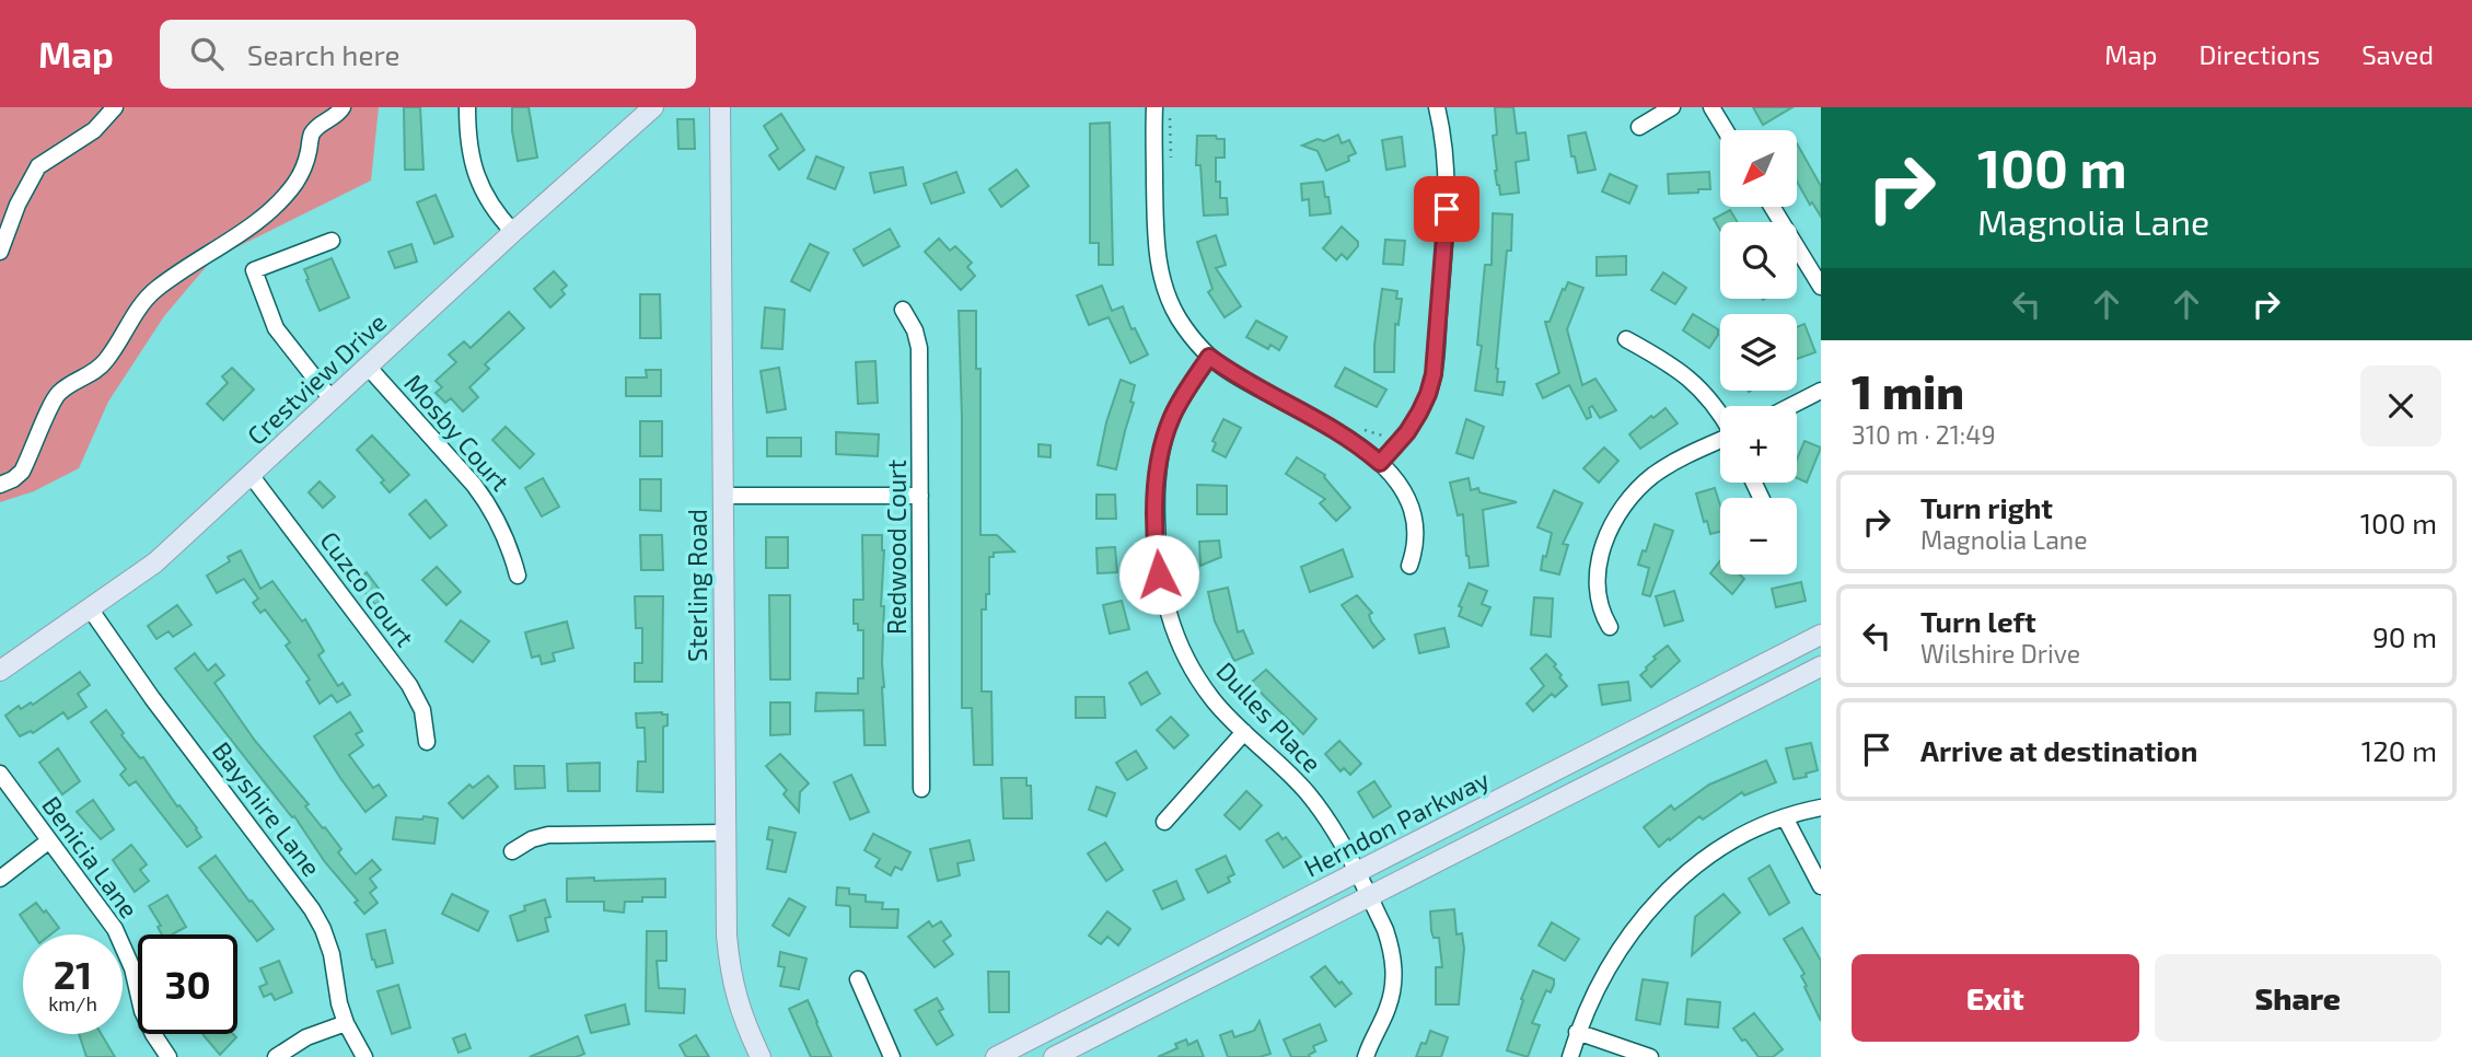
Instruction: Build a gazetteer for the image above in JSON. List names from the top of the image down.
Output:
{
  "streets": {
    "main road": ["Crestview Drive", "Sterling Road", "Herndon Parkway"],
    "street": [
      "Mosby Court",
      "Redwood Court",
      "Cuzco Court",
      "Dulles Place",
      "Bayshire Lane",
      "Benicia Lane"
    ]
  },
  "crossings": [
    ["Crestview Drive", "Mosby Court"],
    ["Crestview Drive", "Cuzco Court"],
    ["Crestview Drive", "Bayshire Lane"],
    ["Dulles Place", "Herndon Parkway"]
  ],
  "north": "bottom left",
  "page": {
    "header": "Map",
    "search": "Search here",
    "nav": ["Map", "Directions", "Saved"],
    "turn": ["100 m", "Magnolia Lane"],
    "map_buttons": ["+", "−"],
    "heading": ["1 min", "310 m · 21:49"],
    "list": [
      {
        "name": "Turn right",
        "note": "Magnolia Lane",
        "value": "100 m"
      },
      {
        "name": "Turn left",
        "note": "Wilshire Drive",
        "value": "90 m"
      },
      {
        "name": "Arrive at destination",
        "value": "120 m"
      }
    ],
    "speed": "21 km/h",
    "limit": "30",
    "buttons": ["Exit", "Share"]
  }
}
